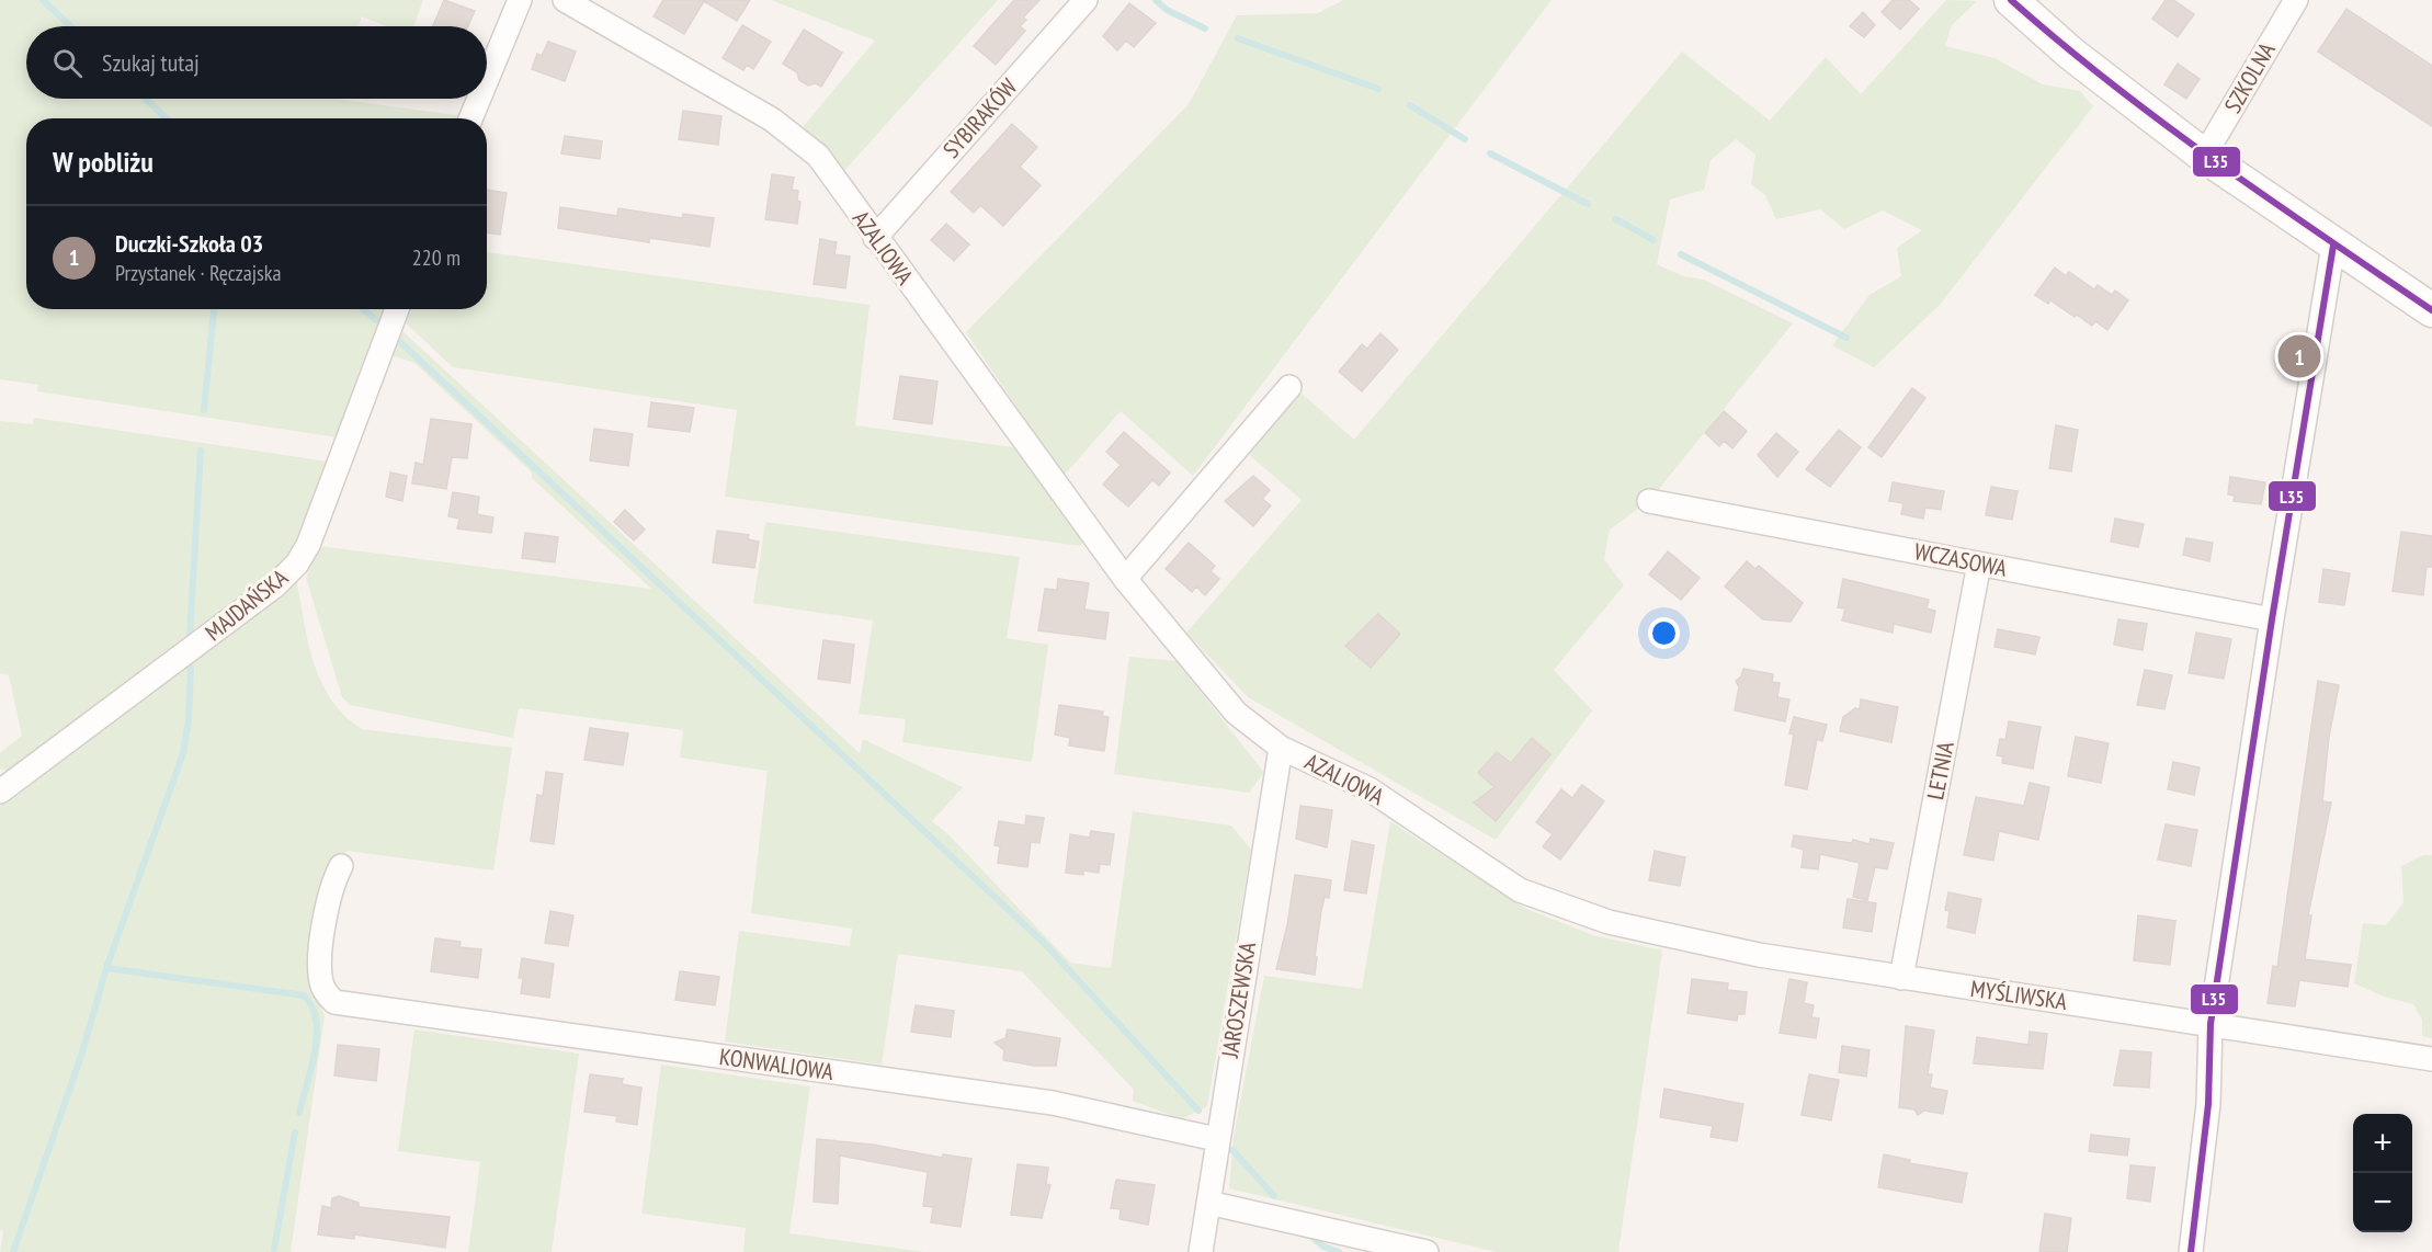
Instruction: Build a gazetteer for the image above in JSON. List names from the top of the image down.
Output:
{
  "streets": {
    "street": [
      "SZKOLNA",
      "SYBIRAKÓW",
      "AZALIOWA",
      "WCZASOWA",
      "MAJDAŃSKA",
      "LETNIA",
      "MYŚLIWSKA",
      "JAROSZEWSKA",
      "KONWALIOWA"
    ]
  },
  "crossings": [
    ["SYBIRAKÓW", "AZALIOWA"],
    ["AZALIOWA", "MYŚLIWSKA"],
    ["AZALIOWA", "JAROSZEWSKA"],
    ["WCZASOWA", "LETNIA"],
    ["LETNIA", "MYŚLIWSKA"],
    ["JAROSZEWSKA", "KONWALIOWA"]
  ],
  "lines": ["transit line L35"],
  "page": {
    "search": "Szukaj tutaj",
    "heading": "W pobliżu",
    "list": [
      {
        "mark": "1",
        "name": "Duczki-Szkoła 03",
        "note": "Przystanek · Ręczajska",
        "value": "220 m"
      }
    ],
    "pins": "1",
    "map_buttons": ["+", "−"]
  }
}
